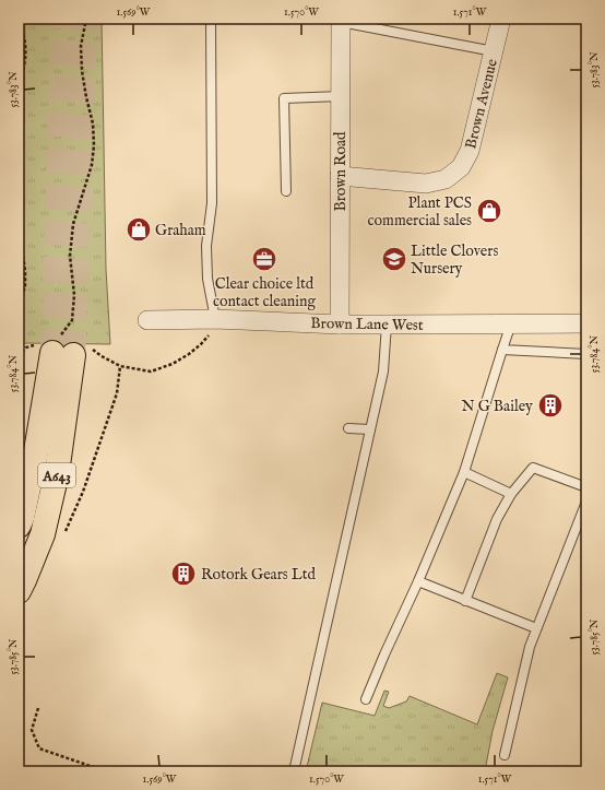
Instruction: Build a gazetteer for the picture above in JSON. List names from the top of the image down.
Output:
{
  "streets": {
    "highway": ["A643"],
    "street": ["Brown Avenue", "Brown Road", "Brown Lane West"]
  },
  "crossings": [
    ["Brown Avenue", "Brown Road"],
    ["Brown Road", "Brown Lane West"]
  ],
  "places": {
    "shop": ["Plant PCS commercial sales", "Graham"],
    "office": ["Clear choice ltd contact cleaning"],
    "school or university": ["Little Clovers Nursery"],
    "building": ["N G Bailey", "Rotork Gears Ltd"]
  },
  "coordinates": [
    "1.569°W",
    "1.570°W",
    "1.571°W",
    "53.783°N",
    "53.784°N",
    "53.785°N"
  ]
}
